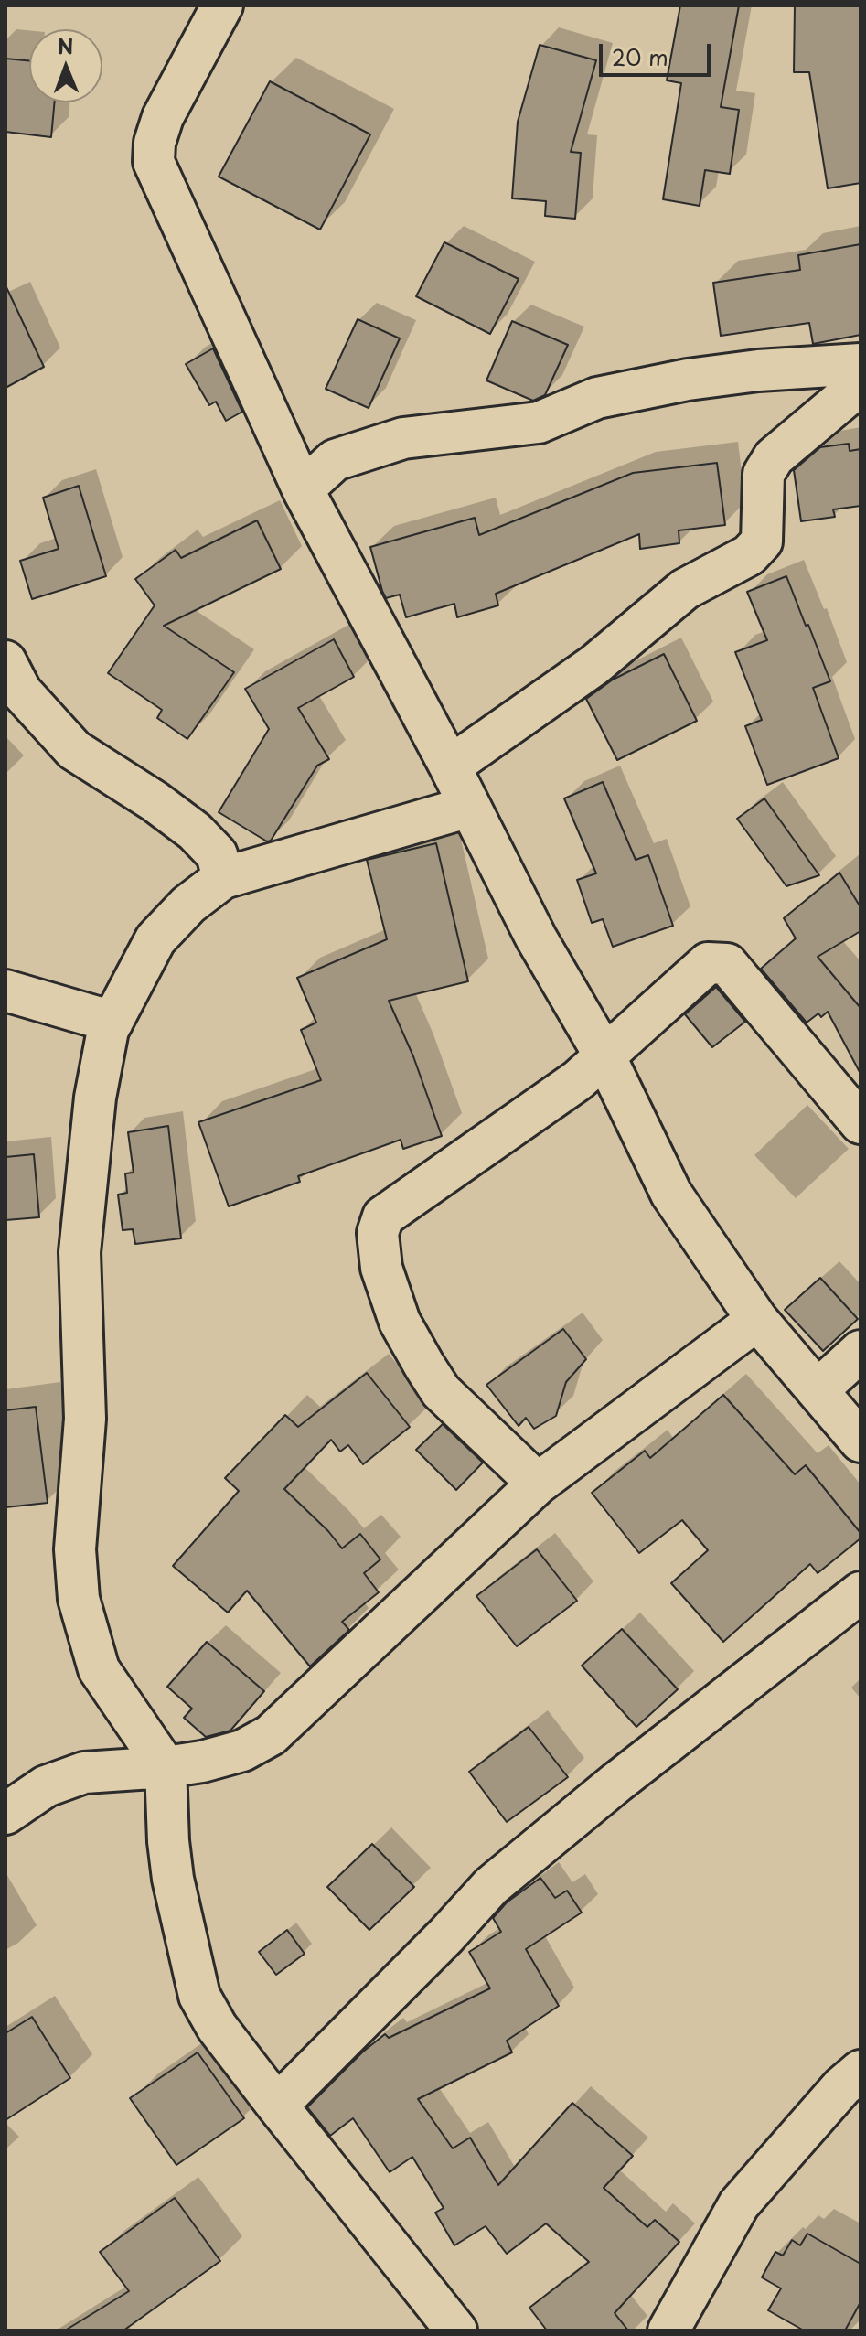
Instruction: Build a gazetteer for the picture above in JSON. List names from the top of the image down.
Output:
{
  "scale_bar": "20 m",
  "north": "top"
}
